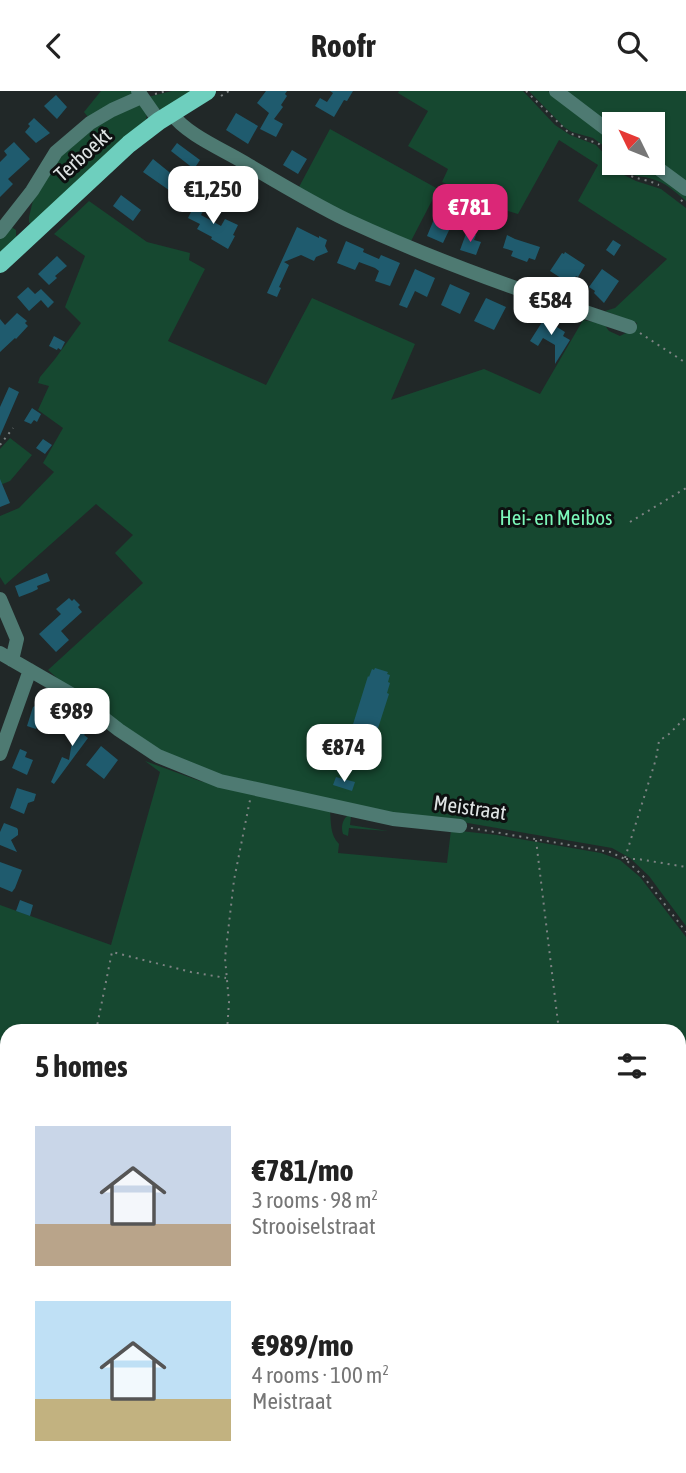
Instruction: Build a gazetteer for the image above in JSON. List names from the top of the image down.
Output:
{
  "streets": {
    "main road": ["Terboekt"],
    "street": ["Meistraat"]
  },
  "parks": ["Hei- en Meibos"],
  "north": "top left",
  "page": {
    "header": "Roofr",
    "price": [
      "€1,250",
      "€781",
      "€584",
      "€989",
      "€874"
    ],
    "heading": "5 homes",
    "list": [
      {
        "name": "€781/mo",
        "note": "3 rooms · 98 m² · Strooiselstraat"
      },
      {
        "name": "€989/mo",
        "note": "4 rooms · 100 m² · Meistraat"
      }
    ]
  }
}
